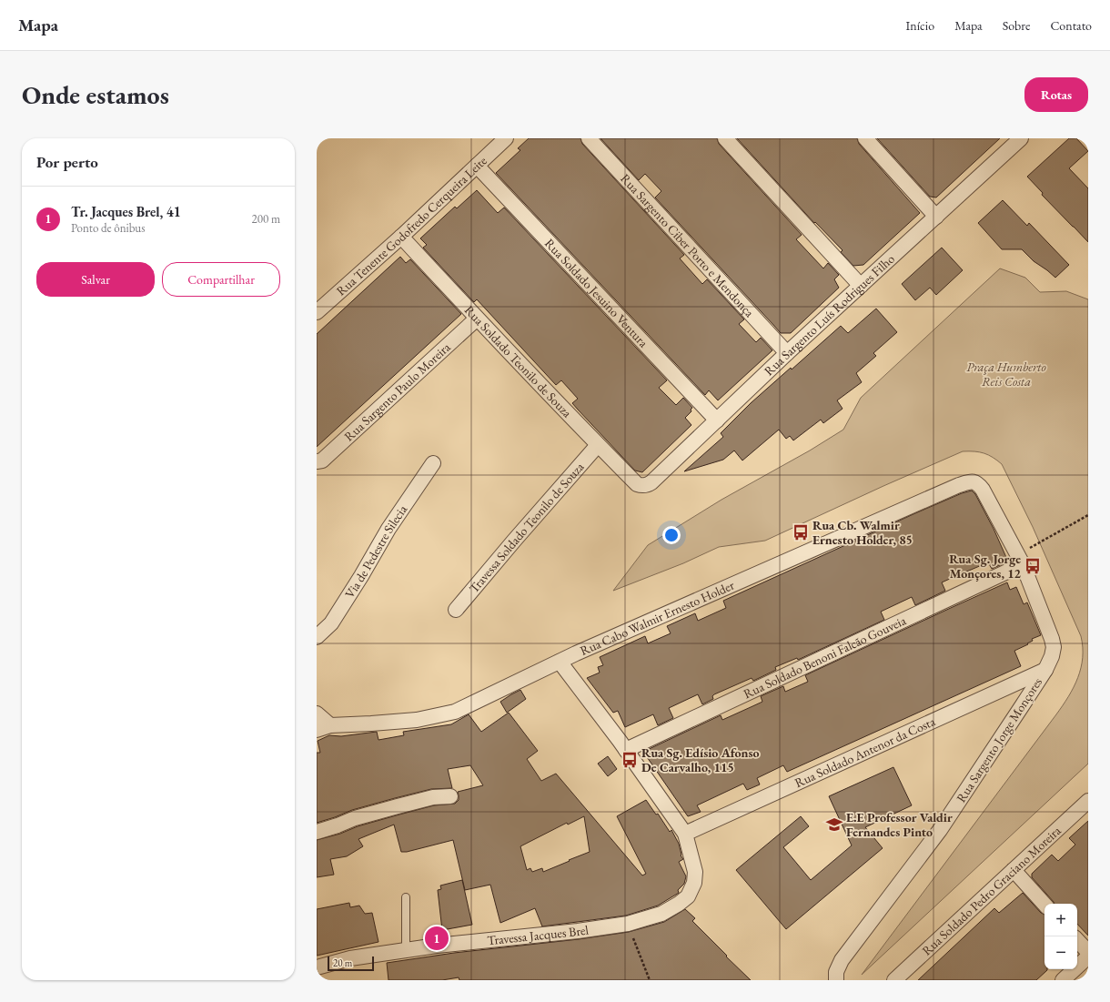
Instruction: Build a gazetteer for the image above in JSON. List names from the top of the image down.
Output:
{
  "streets": {
    "street": [
      "Rua Tenente Godofredo Cerqueira Leite",
      "Rua Sargento Ciber Porto e Mendonça",
      "Rua Soldado Jesuino Ventura",
      "Rua Sargento Luís Rodrigues Filho",
      "Rua Soldado Teonilo de Souza",
      "Rua Sargento Paulo Moreira",
      "Travessa Soldado Teonilo de Souza",
      "Via de Pedestre Silecia",
      "Rua Cabo Walmir Ernesto Holder",
      "Rua Soldado Benoni Falcão Gouveia",
      "Rua Sargento Jorge Monçores",
      "Rua Soldado Antenor da Costa",
      "Rua Soldado Pedro Graciano Moreira",
      "Travessa Jacques Brel"
    ]
  },
  "crossings": [
    ["Rua Tenente Godofredo Cerqueira Leite", "Rua Soldado Jesuino Ventura"],
    ["Rua Tenente Godofredo Cerqueira Leite", "Rua Soldado Teonilo de Souza"],
    ["Rua Sargento Ciber Porto e Mendonça", "Rua Sargento Luís Rodrigues Filho"],
    ["Rua Soldado Jesuino Ventura", "Rua Sargento Luís Rodrigues Filho"],
    ["Rua Sargento Luís Rodrigues Filho", "Rua Soldado Teonilo de Souza"],
    ["Rua Soldado Teonilo de Souza", "Rua Sargento Paulo Moreira"],
    ["Rua Soldado Teonilo de Souza", "Travessa Soldado Teonilo de Souza"],
    ["Rua Cabo Walmir Ernesto Holder", "Rua Sargento Jorge Monçores"],
    ["Rua Soldado Benoni Falcão Gouveia", "Rua Sargento Jorge Monçores"],
    ["Rua Sargento Jorge Monçores", "Rua Soldado Antenor da Costa"],
    ["Rua Soldado Antenor da Costa", "Travessa Jacques Brel"]
  ],
  "parks": ["Praça Humberto Reis Costa"],
  "places": {
    "bus stop": ["Rua Cb. Walmir Ernesto Holder, 85", "Rua Sg. Jorge Monçores, 12", "Rua Sg. Edísio Afonso De Carvalho, 115"],
    "school or university": ["E.E Professor Valdir Fernandes Pinto"]
  },
  "scale_bar": "20 m",
  "page": {
    "header": "Mapa",
    "nav": [
      "Início",
      "Mapa",
      "Sobre",
      "Contato"
    ],
    "buttons": [
      "Rotas",
      ["Salvar", "Compartilhar"]
    ],
    "title": "Onde estamos",
    "heading": "Por perto",
    "list": [
      {
        "mark": "1",
        "name": "Tr. Jacques Brel, 41",
        "note": "Ponto de ônibus",
        "value": "200 m"
      }
    ],
    "map_buttons": ["+", "−"],
    "pins": "1",
    "scale": "20 m"
  }
}
